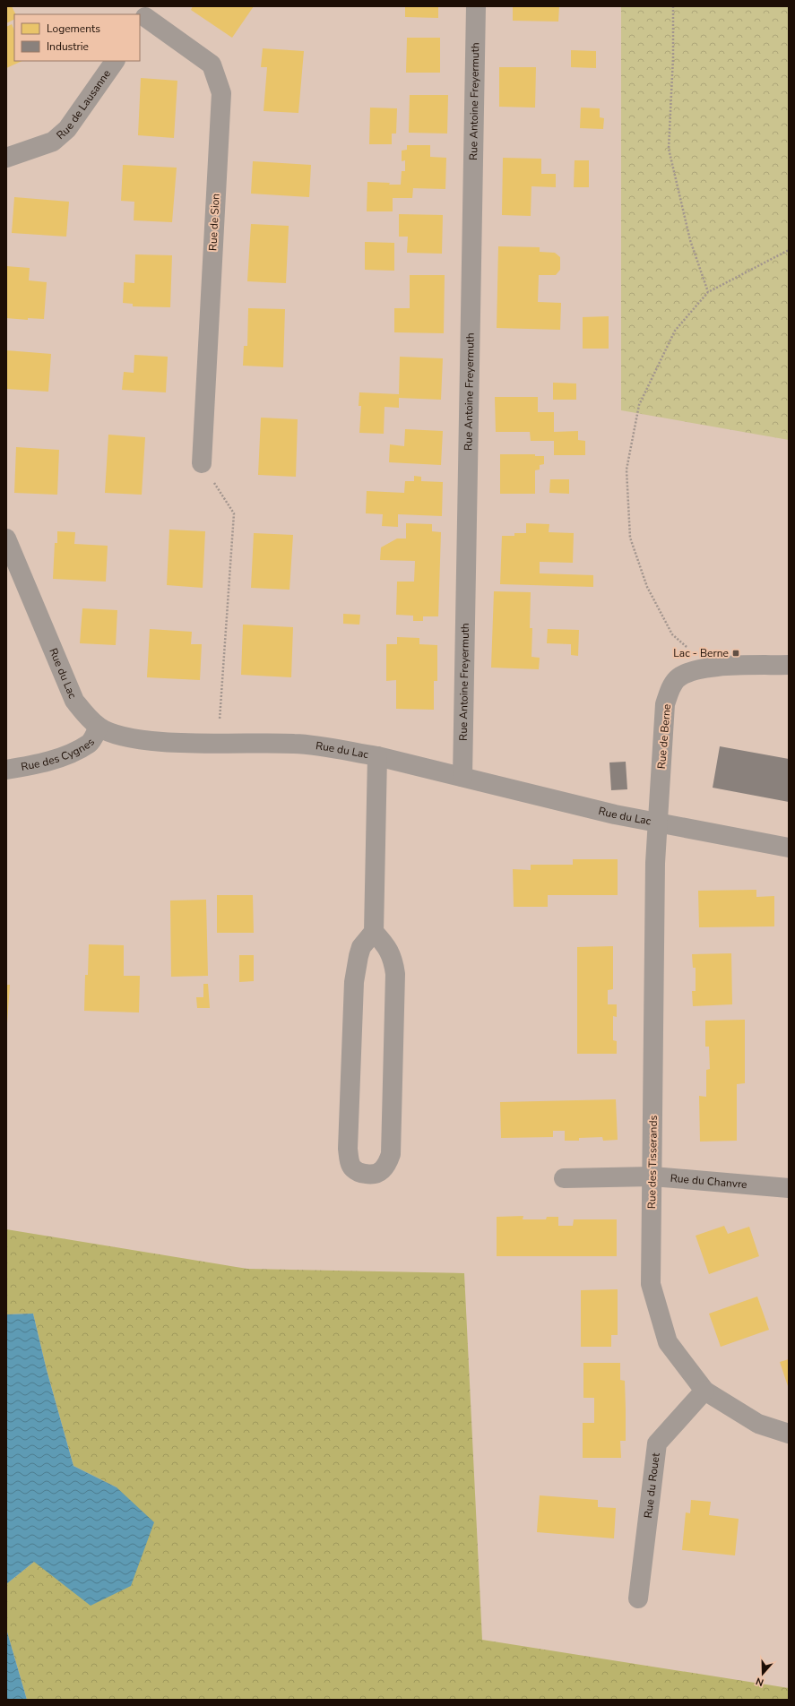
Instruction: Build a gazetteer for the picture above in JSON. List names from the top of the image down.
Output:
{
  "streets": {
    "street": [
      "Rue Antoine Freyermuth",
      "Rue de Lausanne",
      "Rue de Sion",
      "Rue du Lac",
      "Rue de Berne",
      "Rue des Cygnes",
      "Rue des Tisserands",
      "Rue du Chanvre",
      "Rue du Rouet"
    ]
  },
  "crossings": [
    ["Rue Antoine Freyermuth", "Rue du Lac"],
    ["Rue du Lac", "Rue de Berne"],
    ["Rue du Lac", "Rue des Cygnes"],
    ["Rue du Lac", "Rue des Tisserands"],
    ["Rue de Berne", "Rue des Tisserands"],
    ["Rue des Tisserands", "Rue du Chanvre"],
    ["Rue des Tisserands", "Rue du Rouet"]
  ],
  "places": {
    "transit": ["Lac - Berne"]
  },
  "legend": ["Logements", "Industrie"],
  "north": "bottom"
}
